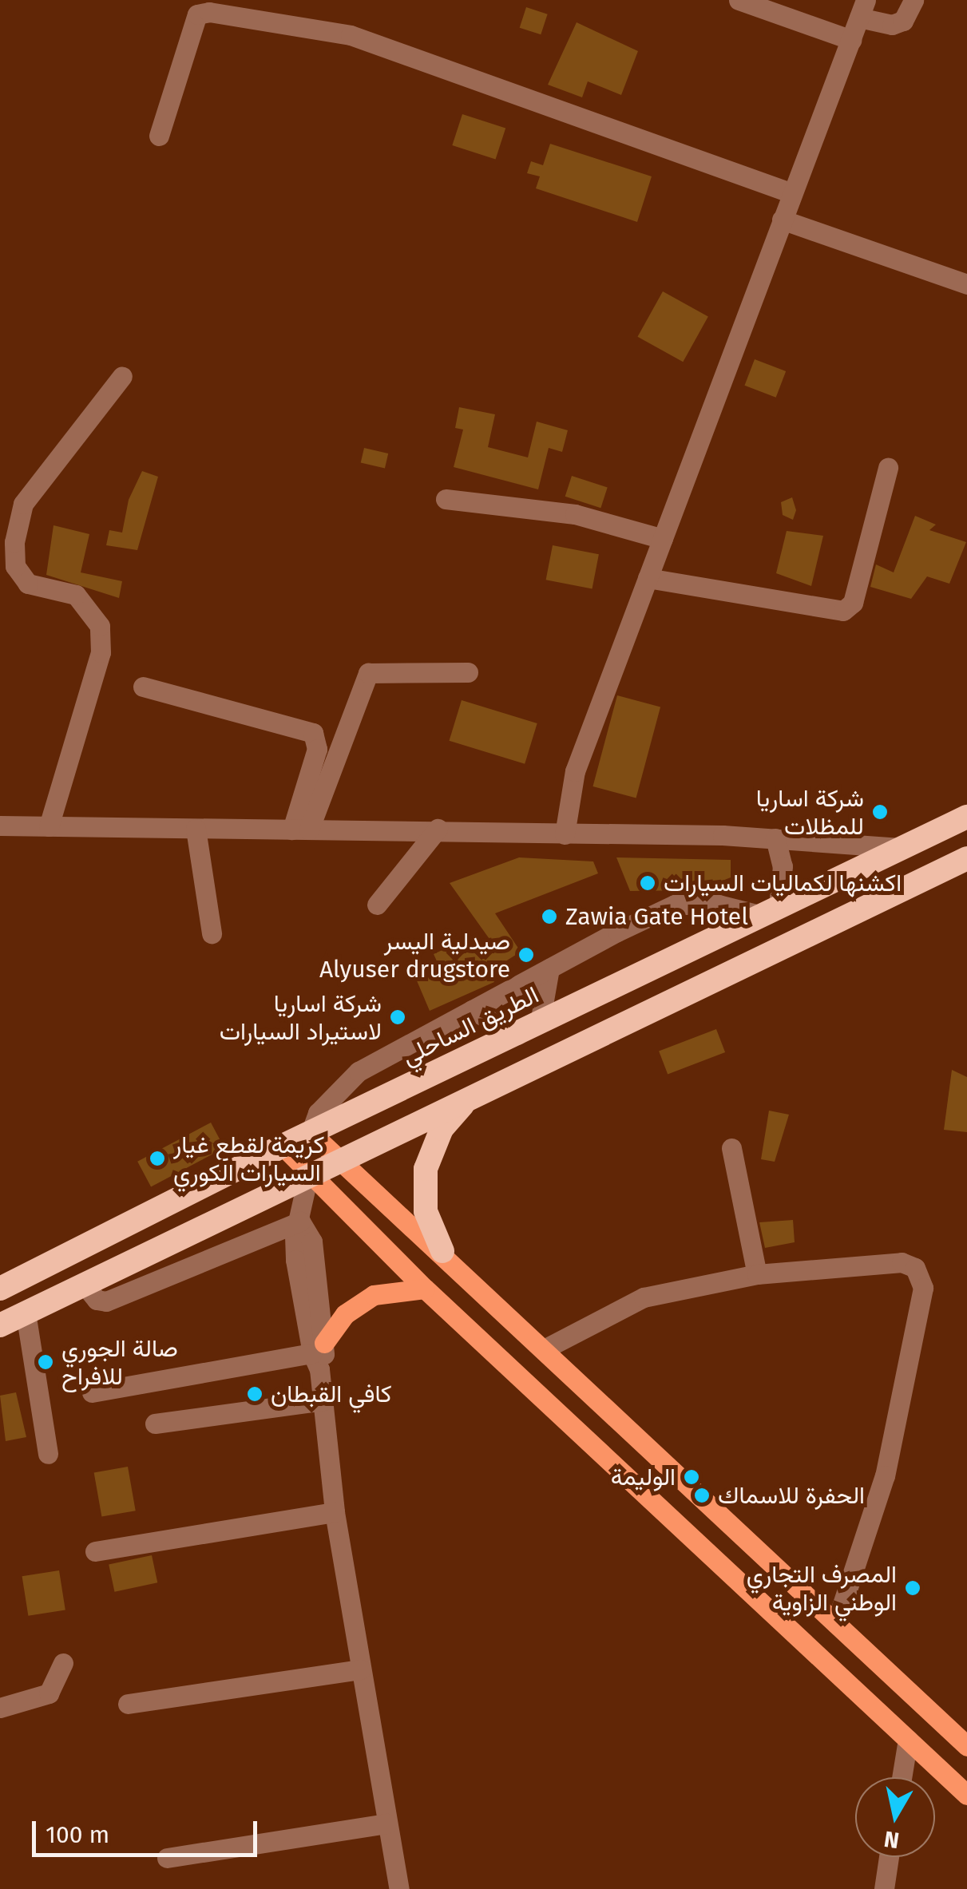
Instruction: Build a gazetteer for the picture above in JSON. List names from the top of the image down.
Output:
{
  "streets": {
    "highway": ["الطريق الساحلي"]
  },
  "places": [
    "شركة اساريا للمظلات",
    "اكشنها لكماليات السيارات",
    "Zawia Gate Hotel",
    "صيدلية اليسر Alyuser drugstore",
    "شركة اساريا لاستيراد السيارات",
    "كريمة لقطع غيار السيارات الكوري",
    "صالة الجوري للافراح",
    "كافي القبطان",
    "الوليمة",
    "الحفرة للاسماك",
    "المصرف التجاري الوطني الزاوية"
  ],
  "scale_bar": "100 m",
  "north": "bottom"
}
